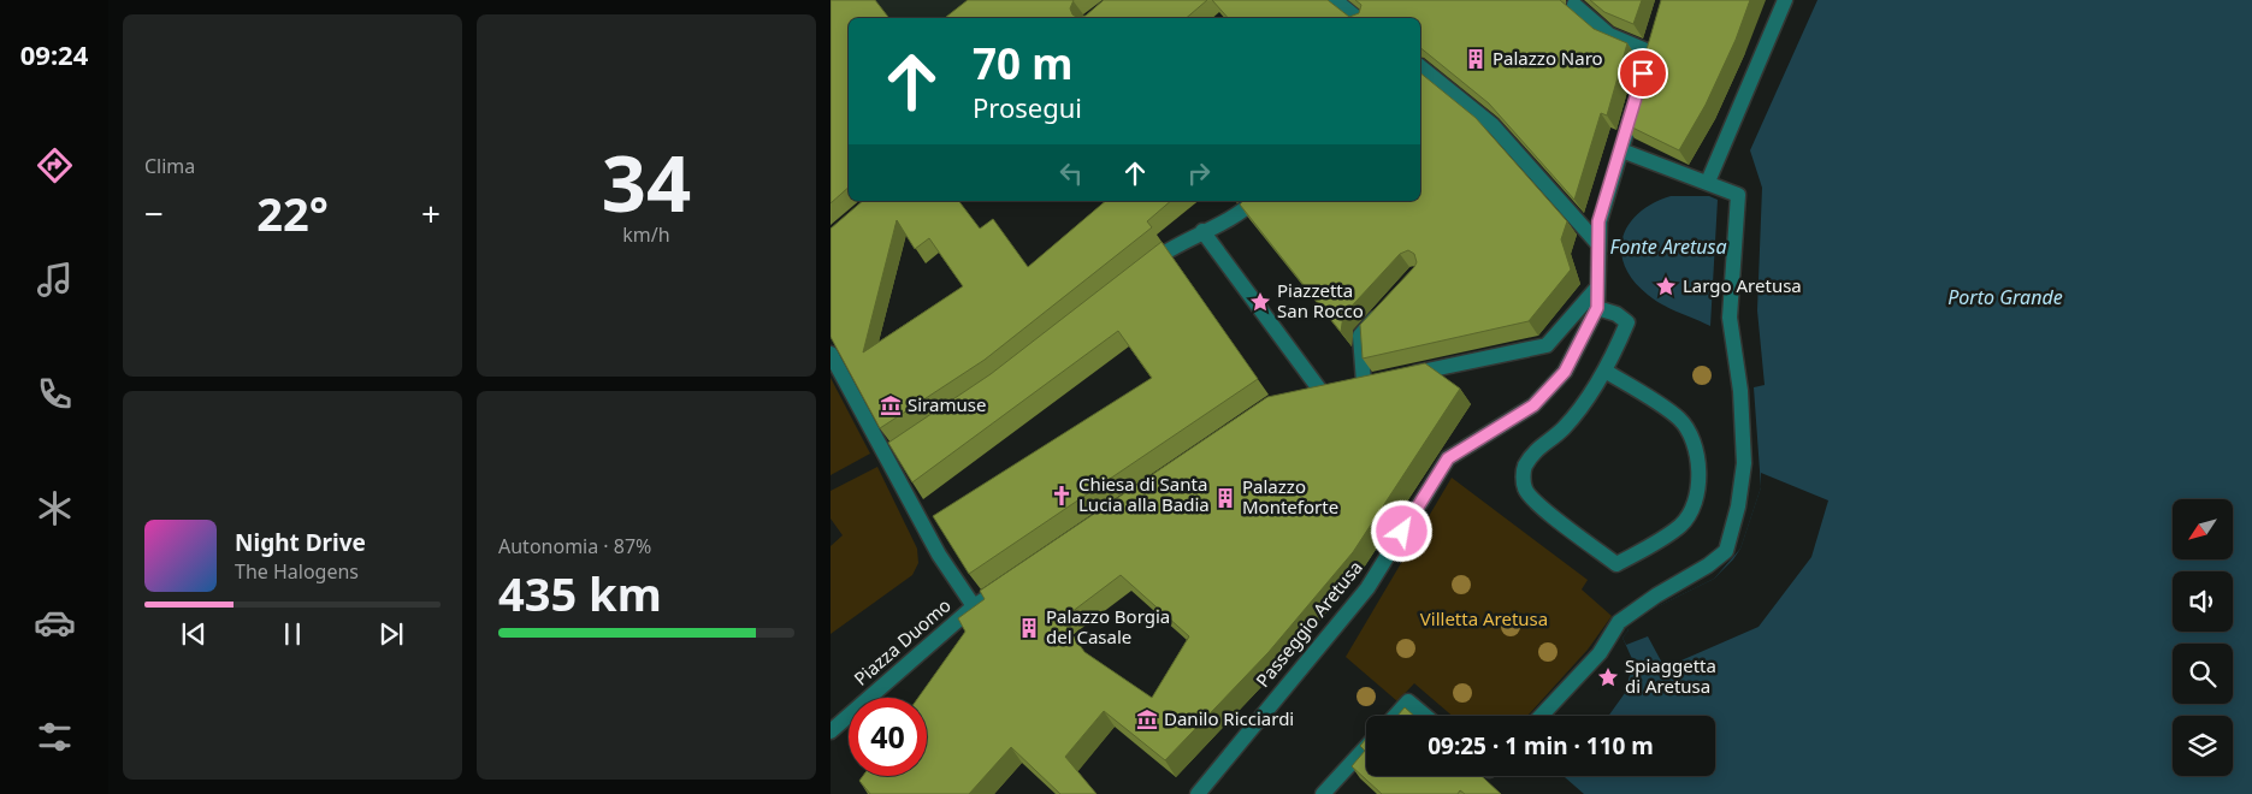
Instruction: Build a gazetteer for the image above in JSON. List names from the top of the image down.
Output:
{
  "streets": {
    "street": ["Passeggio Aretusa", "Piazza Duomo"]
  },
  "water": ["Fonte Aretusa", "Porto Grande"],
  "parks": ["Villetta Aretusa"],
  "places": {
    "building": ["Palazzo Naro", "Palazzo Monteforte", "Palazzo Borgia del Casale"],
    "place": ["Largo Aretusa", "Piazzetta San Rocco", "Spiaggetta di Aretusa"],
    "museum": ["Siramuse", "Danilo Ricciardi"],
    "church": ["Chiesa di Santa Lucia alla Badia"]
  },
  "north": "bottom left",
  "page": {
    "tabs": "09:24",
    "tile": [
      "Clima",
      ["34", "km/h"],
      ["Autonomia · 87%", "435 km"]
    ],
    "turn": ["70 m", "Prosegui"],
    "heat": ["−", "22°", "+"],
    "song": ["Night Drive", "The Halogens"],
    "limit": "40",
    "trip": "09:25 · 1 min · 110 m"
  }
}
